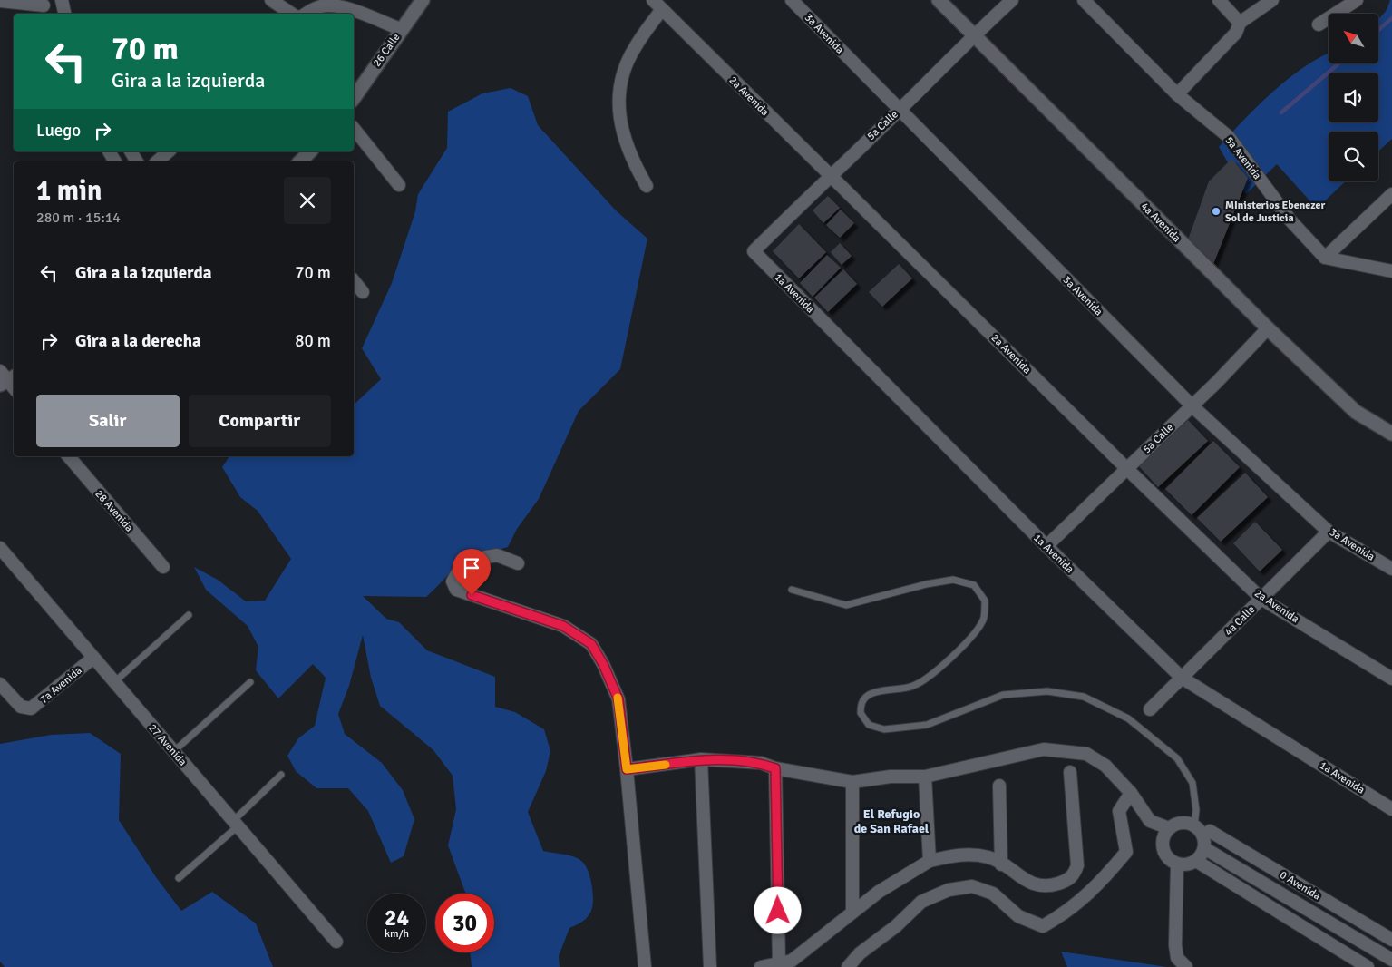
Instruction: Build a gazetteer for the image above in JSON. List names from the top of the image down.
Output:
{
  "streets": {
    "street": [
      "3a Avenida",
      "26 Calle",
      "2a Avenida",
      "5a Calle",
      "5a Avenida",
      "4a Avenida",
      "1a Avenida",
      "28 Avenida",
      "4a Calle",
      "7a Avenida",
      "27 Avenida",
      "0 Avenida"
    ]
  },
  "crossings": [
    ["3a Avenida", "5a Calle"],
    ["3a Avenida", "4a Calle"],
    ["2a Avenida", "5a Calle"],
    ["2a Avenida", "4a Calle"],
    ["5a Calle", "4a Avenida"],
    ["5a Calle", "1a Avenida"],
    ["1a Avenida", "4a Calle"],
    ["7a Avenida", "27 Avenida"]
  ],
  "districts": ["El Refugio de San Rafael"],
  "places": ["MInisterios Ebenezer Sol de Justicia"],
  "north": "top left",
  "page": {
    "turn": ["70 m", "Gira a la izquierda"],
    "then": "Luego",
    "heading": ["1 min", "280 m · 15:14"],
    "list": [
      {
        "name": "Gira a la izquierda",
        "value": "70 m"
      },
      {
        "name": "Gira a la derecha",
        "value": "80 m"
      }
    ],
    "buttons": ["Salir", "Compartir"],
    "speed": "24 km/h",
    "limit": "30"
  }
}
